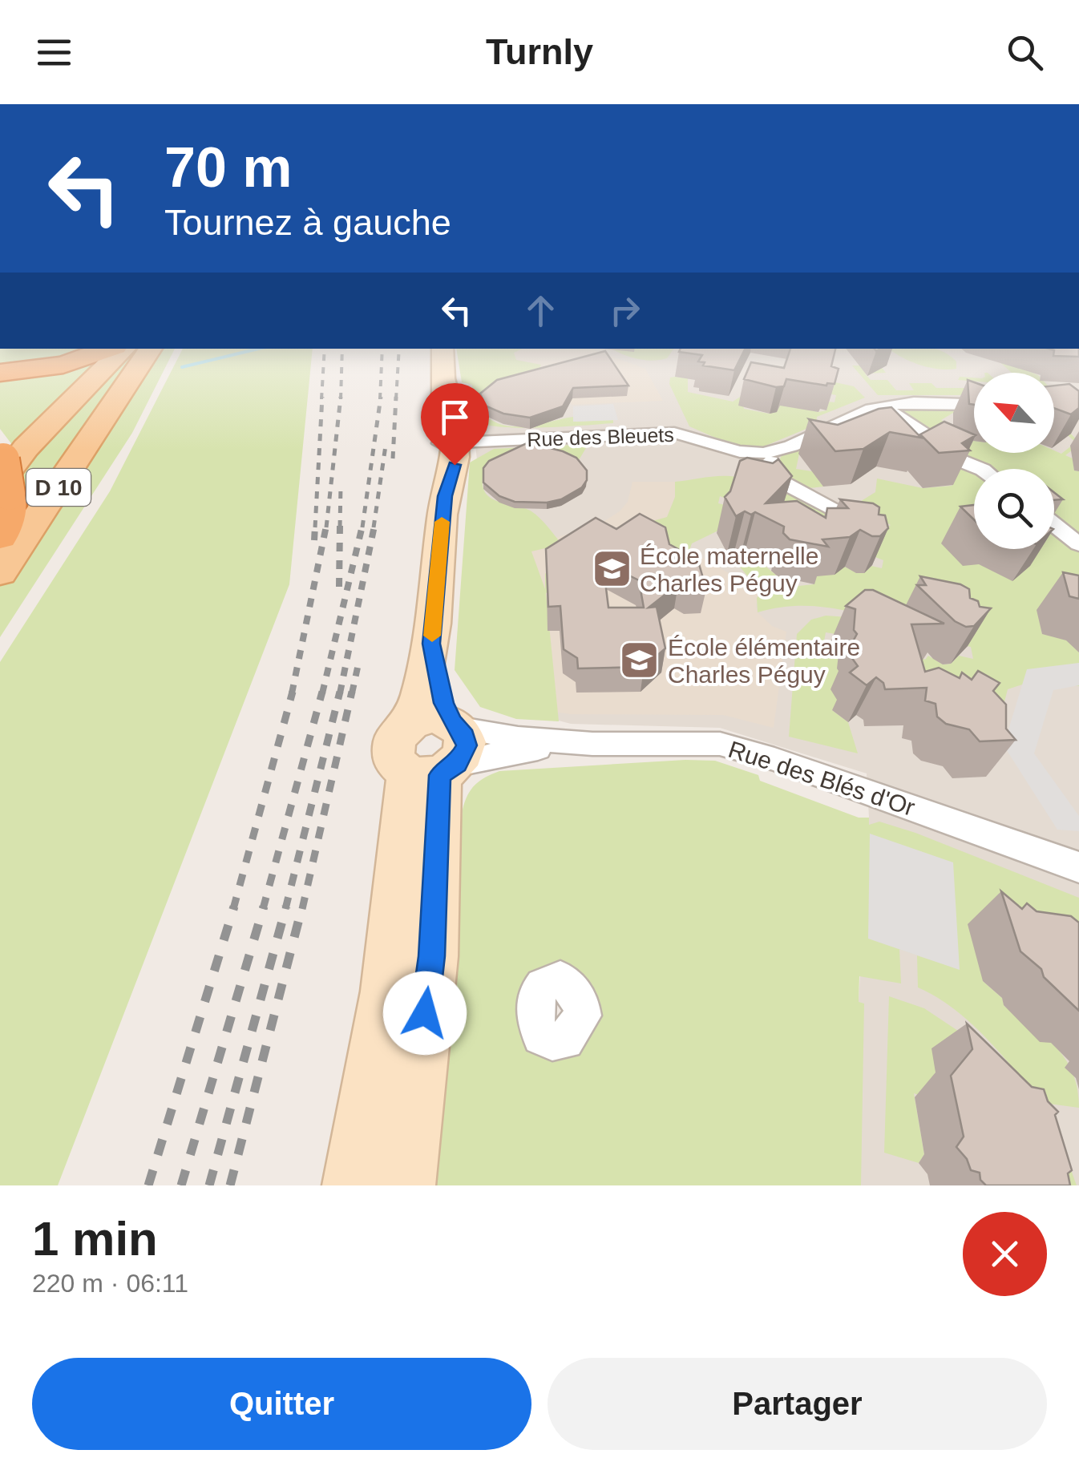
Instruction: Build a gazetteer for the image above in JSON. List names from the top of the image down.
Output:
{
  "streets": {
    "main road": ["D 10"],
    "street": ["Rue des Bleuets", "Rue des Blés d'Or"]
  },
  "places": {
    "school or university": ["École maternelle Charles Péguy", "École élémentaire Charles Péguy"]
  },
  "north": "top left",
  "page": {
    "header": "Turnly",
    "turn": ["70 m", "Tournez à gauche"],
    "heading": ["1 min", "220 m · 06:11"],
    "buttons": ["Quitter", "Partager"]
  }
}
